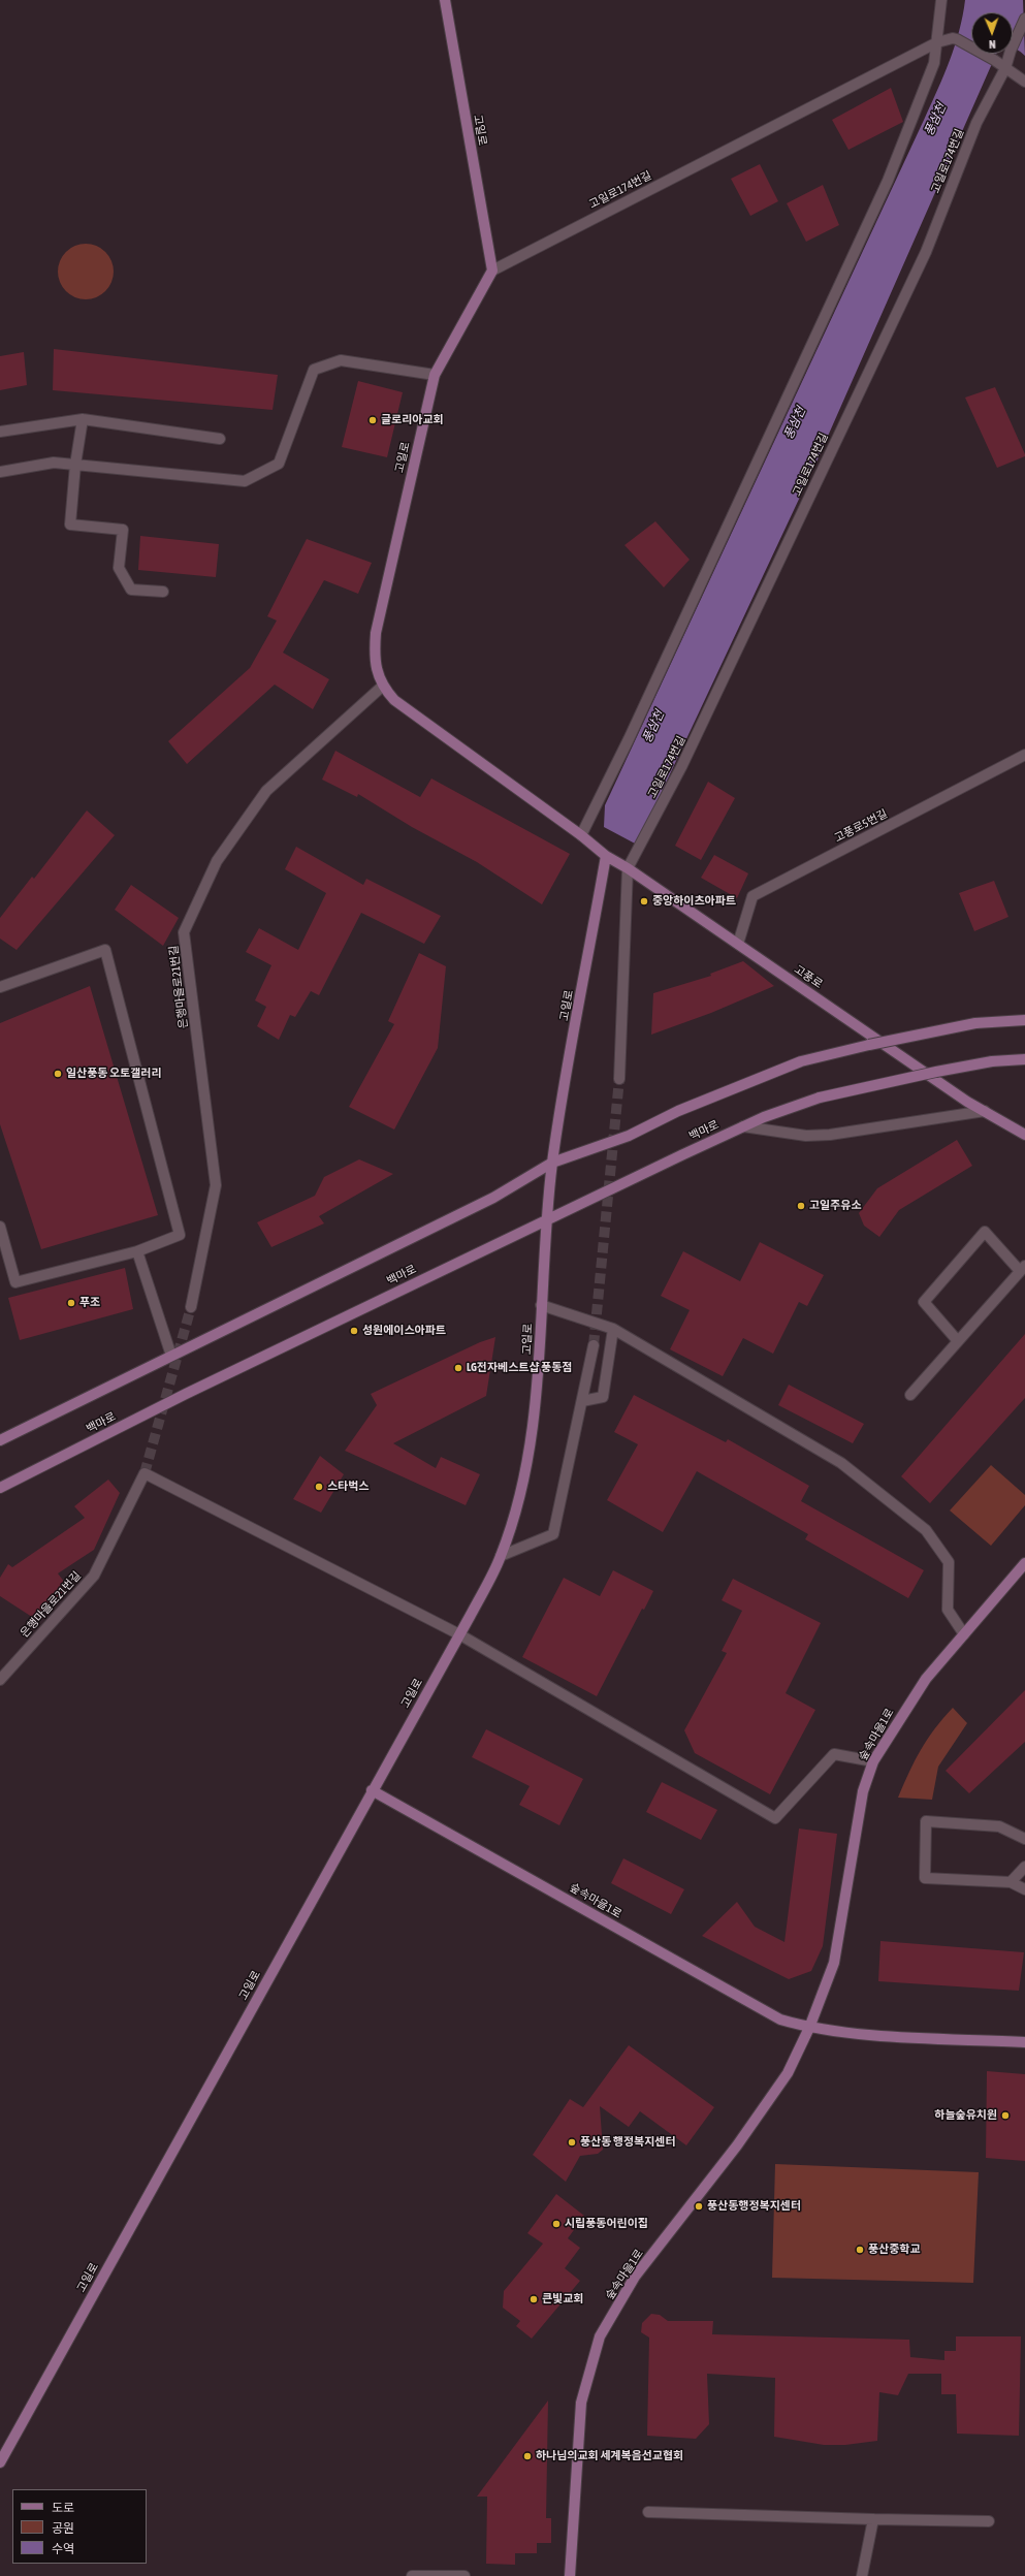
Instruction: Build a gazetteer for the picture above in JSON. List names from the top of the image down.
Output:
{
  "streets": {
    "street": [
      "고일로",
      "고일로174번길",
      "고풍로5번길",
      "고풍로",
      "은행마을로21번길",
      "백마로",
      "숲속마을1로"
    ]
  },
  "crossings": [
    ["고일로", "고일로174번길"],
    ["고일로", "고풍로"],
    ["고일로", "은행마을로21번길"],
    ["고일로", "백마로"],
    ["고일로", "숲속마을1로"],
    ["고일로174번길", "고풍로"],
    ["고풍로5번길", "고풍로"]
  ],
  "water": ["풍삼천"],
  "places": [
    "글로리아교회",
    "중앙하이츠아파트",
    "일산풍동 오토갤러리",
    "고일주유소",
    "푸조",
    "성원에이스아파트",
    "LG전자베스트샵 풍동점",
    "스타벅스",
    "하늘숲유치원",
    "풍산동 행정복지센터",
    "풍산동행정복지센터",
    "시립풍동어린이집",
    "풍산중학교",
    "큰빛교회",
    "하나님의교회 세계복음선교협회"
  ],
  "legend": ["도로", "공원", "수역"],
  "north": "bottom"
}
